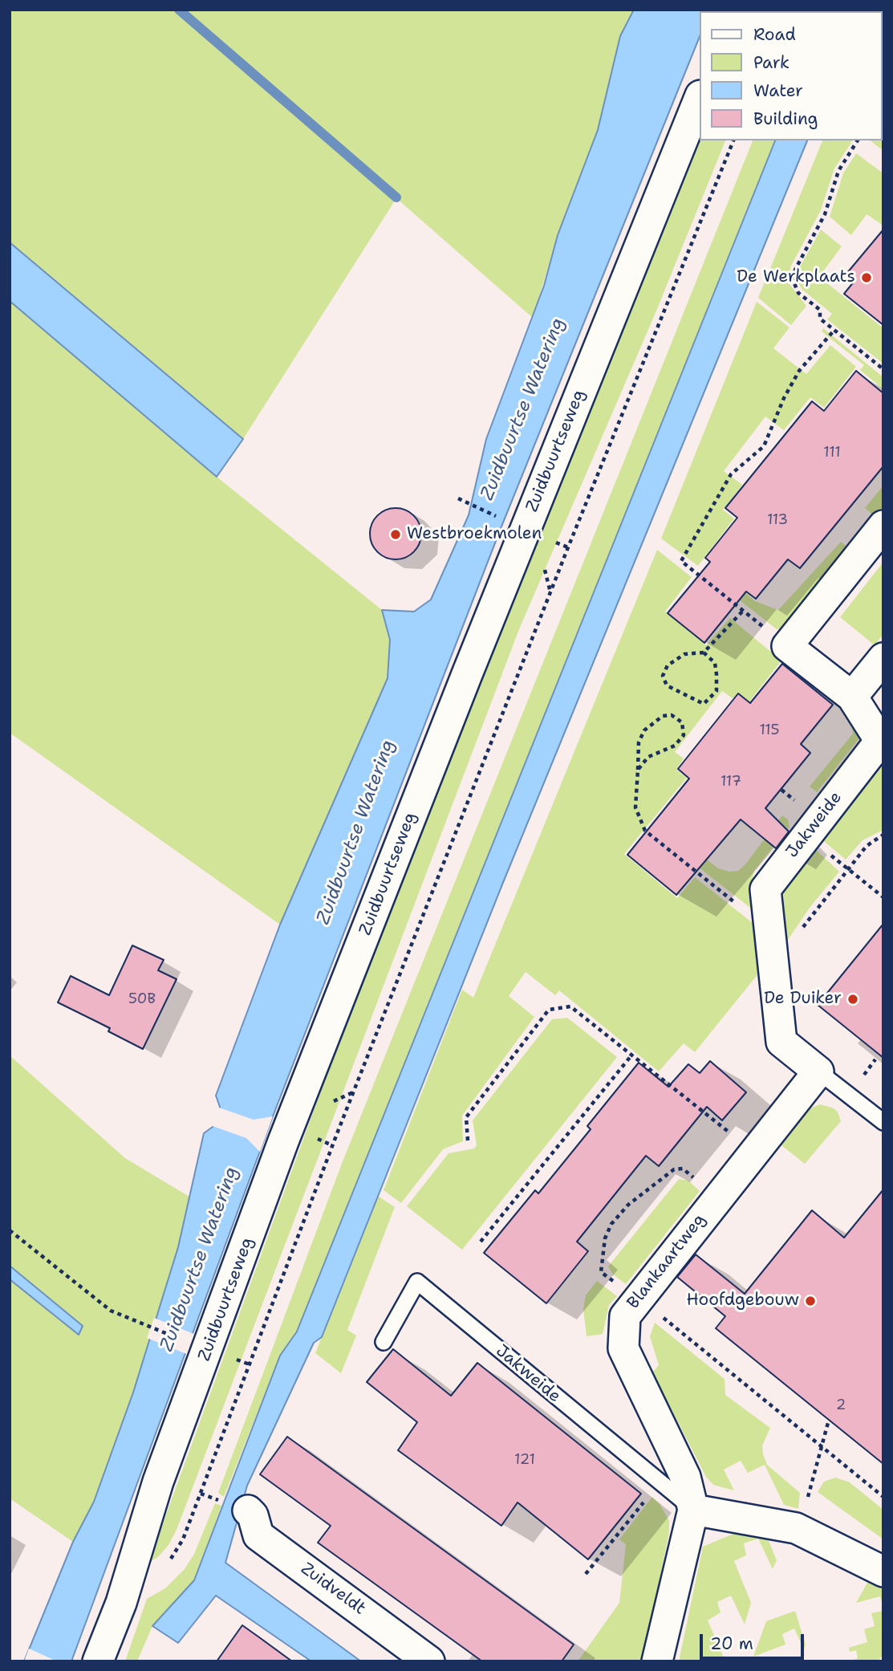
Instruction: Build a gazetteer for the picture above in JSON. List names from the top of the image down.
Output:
{
  "streets": {
    "street": [
      "Zuidbuurtseweg",
      "Jakweide",
      "Blankaartweg",
      "Zuidveldt"
    ]
  },
  "crossings": [
    ["Jakweide", "Blankaartweg"]
  ],
  "water": ["Zuidbuurtse Watering"],
  "places": [
    "De Werkplaats",
    "Westbroekmolen",
    "De Duiker",
    "Hoofdgebouw"
  ],
  "house_numbers": [
    "111",
    "113",
    "115",
    "117",
    "50B",
    "2",
    "121"
  ],
  "legend": [
    "Road",
    "Park",
    "Water",
    "Building"
  ],
  "scale_bar": "20 m"
}
